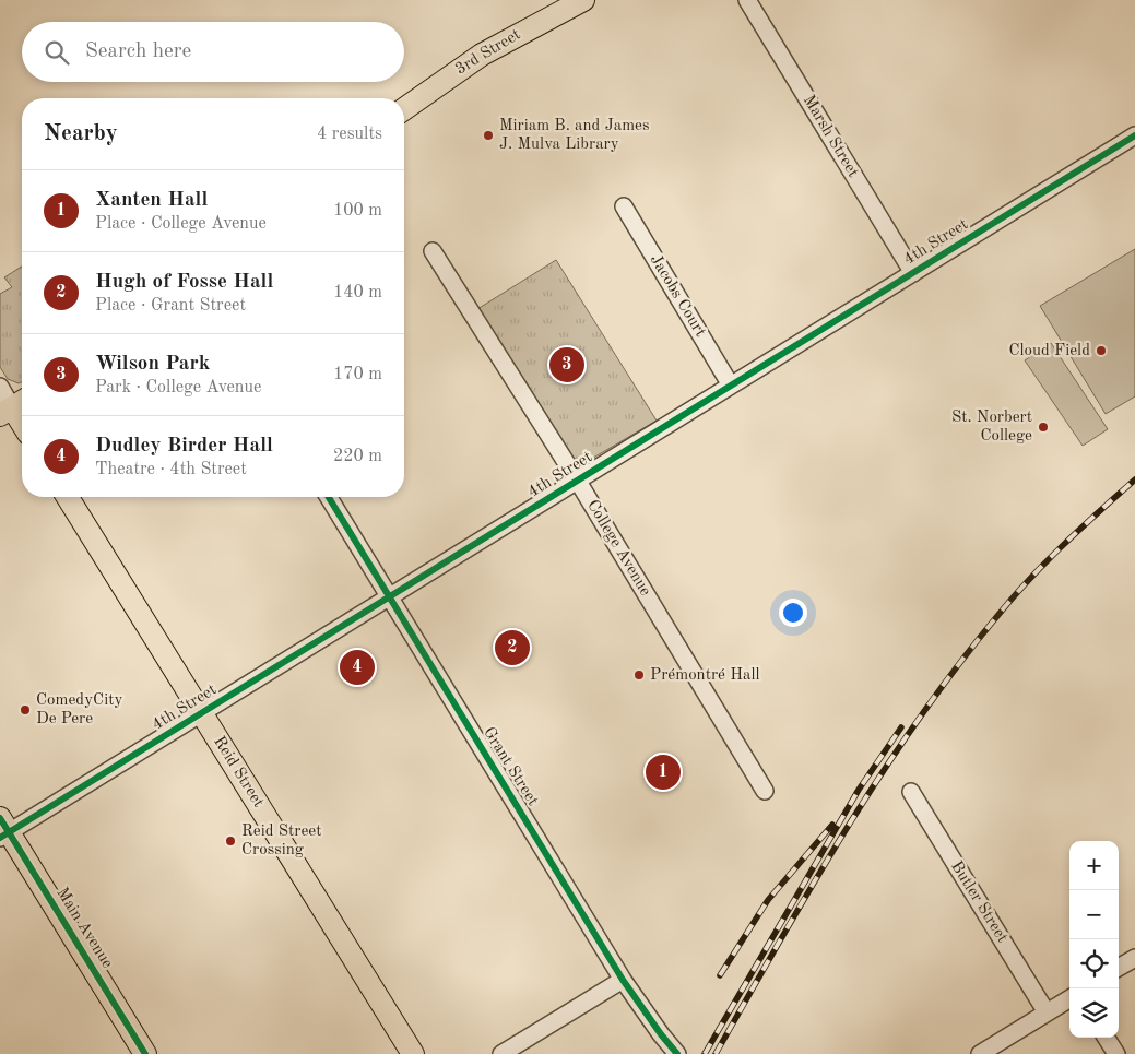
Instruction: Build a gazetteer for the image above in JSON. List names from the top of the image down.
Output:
{
  "streets": {
    "main road": ["3rd Street", "Reid Street", "Main Avenue"],
    "street": [
      "Marsh Street",
      "4th Street",
      "Jacobs Court",
      "College Avenue",
      "Grant Street",
      "Butler Street"
    ]
  },
  "crossings": [
    ["Marsh Street", "4th Street"],
    ["4th Street", "Jacobs Court"],
    ["4th Street", "College Avenue"],
    ["4th Street", "Grant Street"],
    ["4th Street", "Reid Street"],
    ["4th Street", "Main Avenue"]
  ],
  "places": [
    "Miriam B. and James J. Mulva Library",
    "Cloud Field",
    "St. Norbert College",
    "Prémontré Hall",
    "ComedyCity De Pere",
    "Reid Street Crossing"
  ],
  "page": {
    "search": "Search here",
    "heading": ["Nearby", "4 results"],
    "list": [
      {
        "mark": "1",
        "name": "Xanten Hall",
        "note": "Place · College Avenue",
        "value": "100 m"
      },
      {
        "mark": "2",
        "name": "Hugh of Fosse Hall",
        "note": "Place · Grant Street",
        "value": "140 m"
      },
      {
        "mark": "3",
        "name": "Wilson Park",
        "note": "Park · College Avenue",
        "value": "170 m"
      },
      {
        "mark": "4",
        "name": "Dudley Birder Hall",
        "note": "Theatre · 4th Street",
        "value": "220 m"
      }
    ],
    "pins": [
      "3",
      "2",
      "4",
      "1"
    ],
    "map_buttons": ["+", "−"]
  }
}
